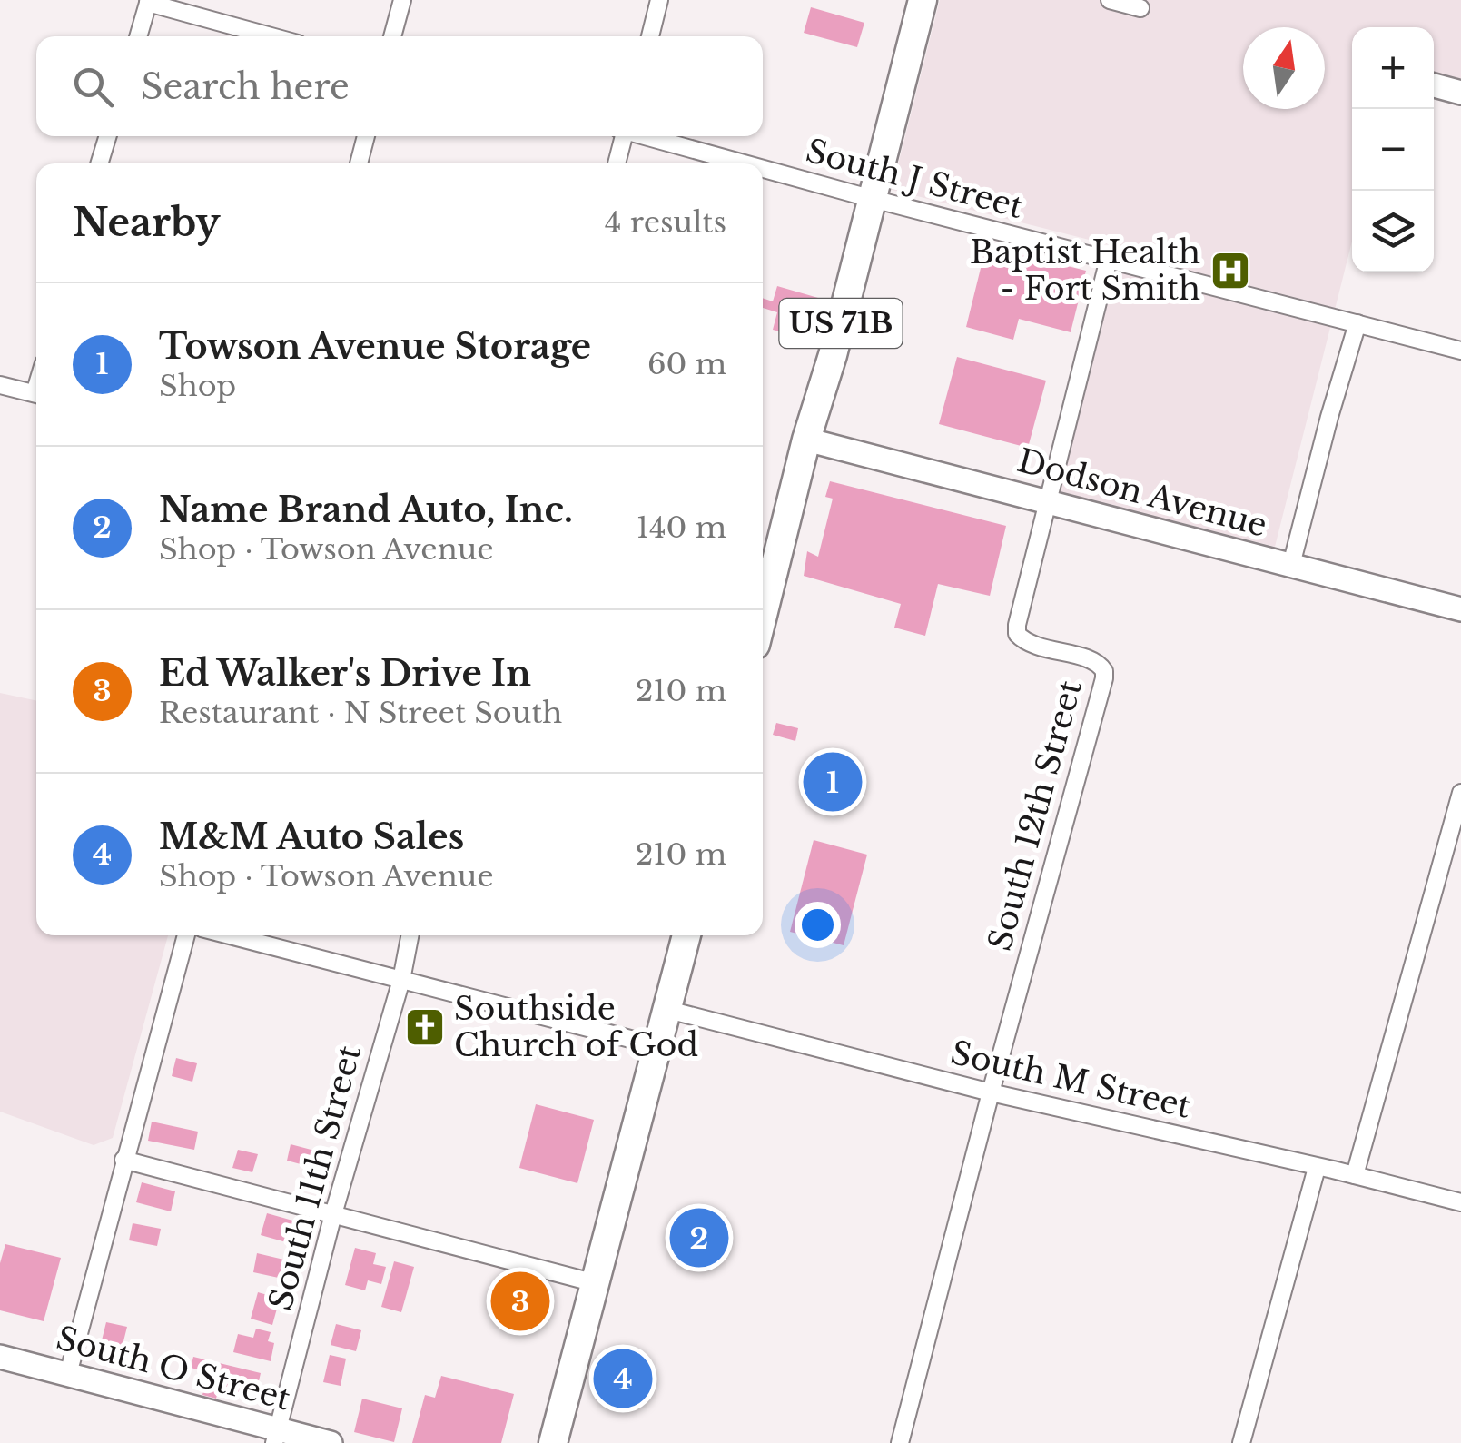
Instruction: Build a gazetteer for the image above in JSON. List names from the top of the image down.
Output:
{
  "streets": {
    "main road": ["US 71B"],
    "street": [
      "South J Street",
      "Dodson Avenue",
      "South 12th Street",
      "South M Street",
      "South 11th Street",
      "South O Street"
    ]
  },
  "crossings": [
    ["South J Street", "US 71B"],
    ["South J Street", "South 12th Street"],
    ["US 71B", "Dodson Avenue"],
    ["Dodson Avenue", "South 12th Street"],
    ["South 12th Street", "South M Street"],
    ["South 11th Street", "South O Street"]
  ],
  "places": {
    "hospital": ["Baptist Health - Fort Smith"],
    "church": ["Southside Church of God"]
  },
  "north": "top",
  "page": {
    "map_buttons": ["+", "−"],
    "search": "Search here",
    "heading": ["Nearby", "4 results"],
    "list": [
      {
        "mark": "1",
        "name": "Towson Avenue Storage",
        "note": "Shop",
        "value": "60 m"
      },
      {
        "mark": "2",
        "name": "Name Brand Auto, Inc.",
        "note": "Shop · Towson Avenue",
        "value": "140 m"
      },
      {
        "mark": "3",
        "name": "Ed Walker's Drive In",
        "note": "Restaurant · N Street South",
        "value": "210 m"
      },
      {
        "mark": "4",
        "name": "M&M Auto Sales",
        "note": "Shop · Towson Avenue",
        "value": "210 m"
      }
    ],
    "pins": [
      "1",
      "2",
      "3",
      "4"
    ]
  }
}
